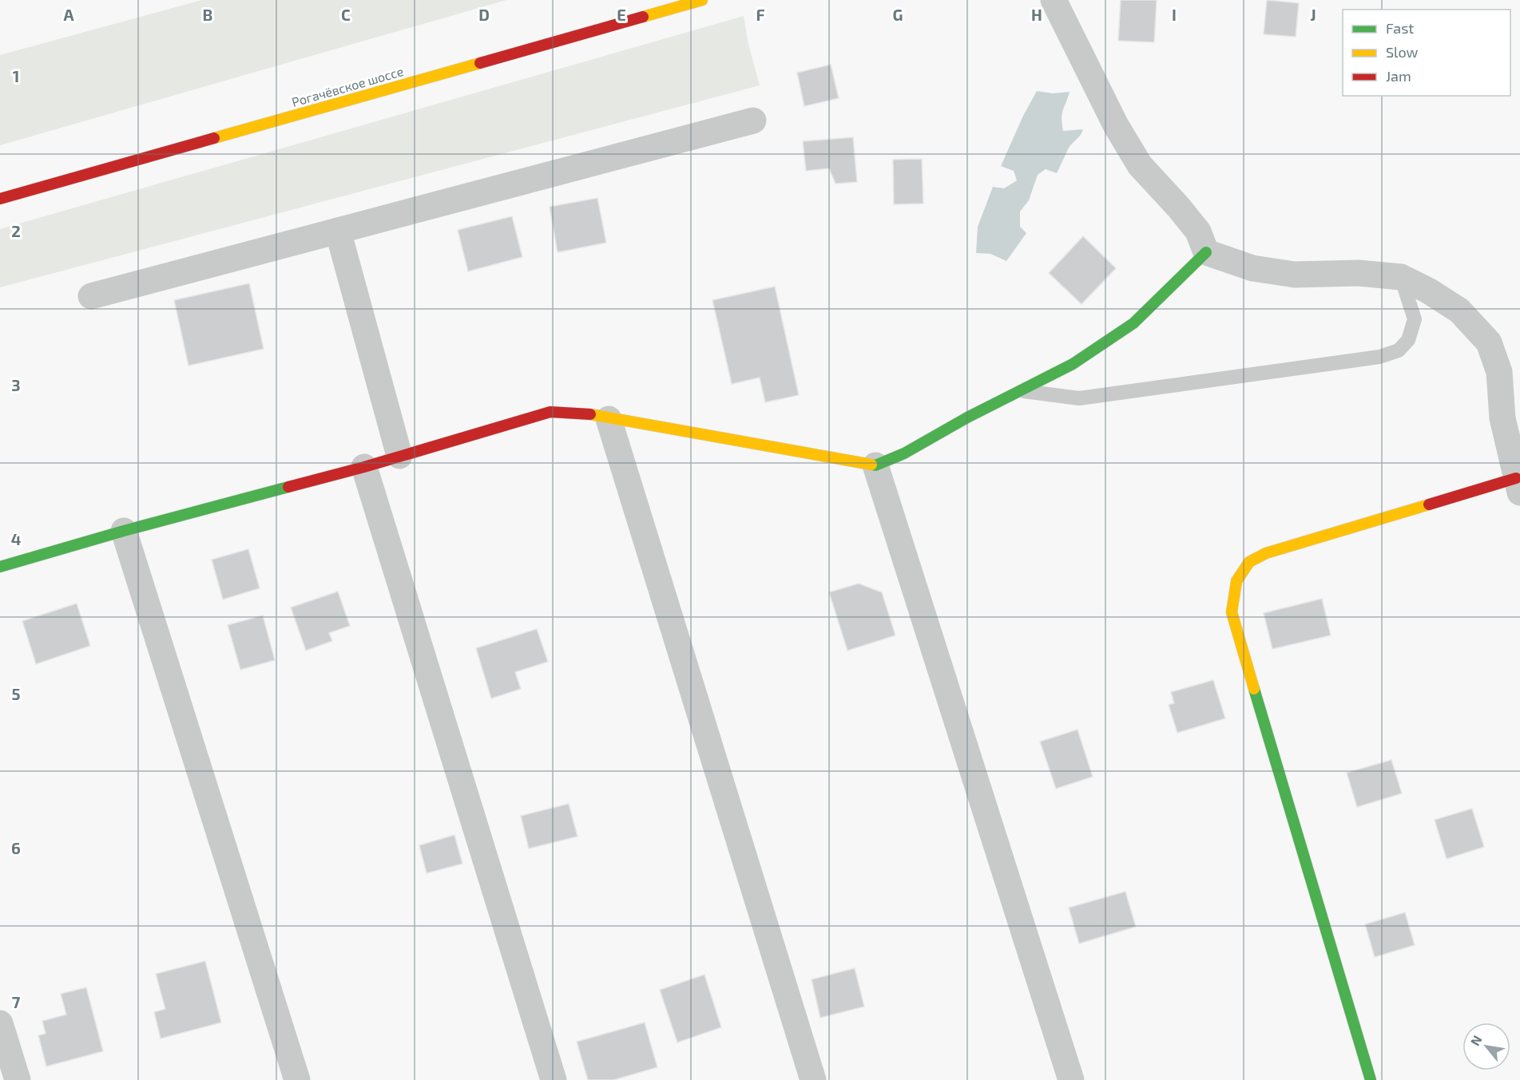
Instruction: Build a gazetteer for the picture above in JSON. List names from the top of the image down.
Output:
{
  "streets": {
    "street": ["Рогачёвское шоссе"]
  },
  "legend": ["Fast", "Slow", "Jam"],
  "north": "top left",
  "grid": {
    "columns": [
      "A",
      "B",
      "C",
      "D",
      "E",
      "F",
      "G",
      "H",
      "I",
      "J"
    ],
    "rows": [
      "1",
      "2",
      "3",
      "4",
      "5",
      "6",
      "7"
    ]
  }
}
